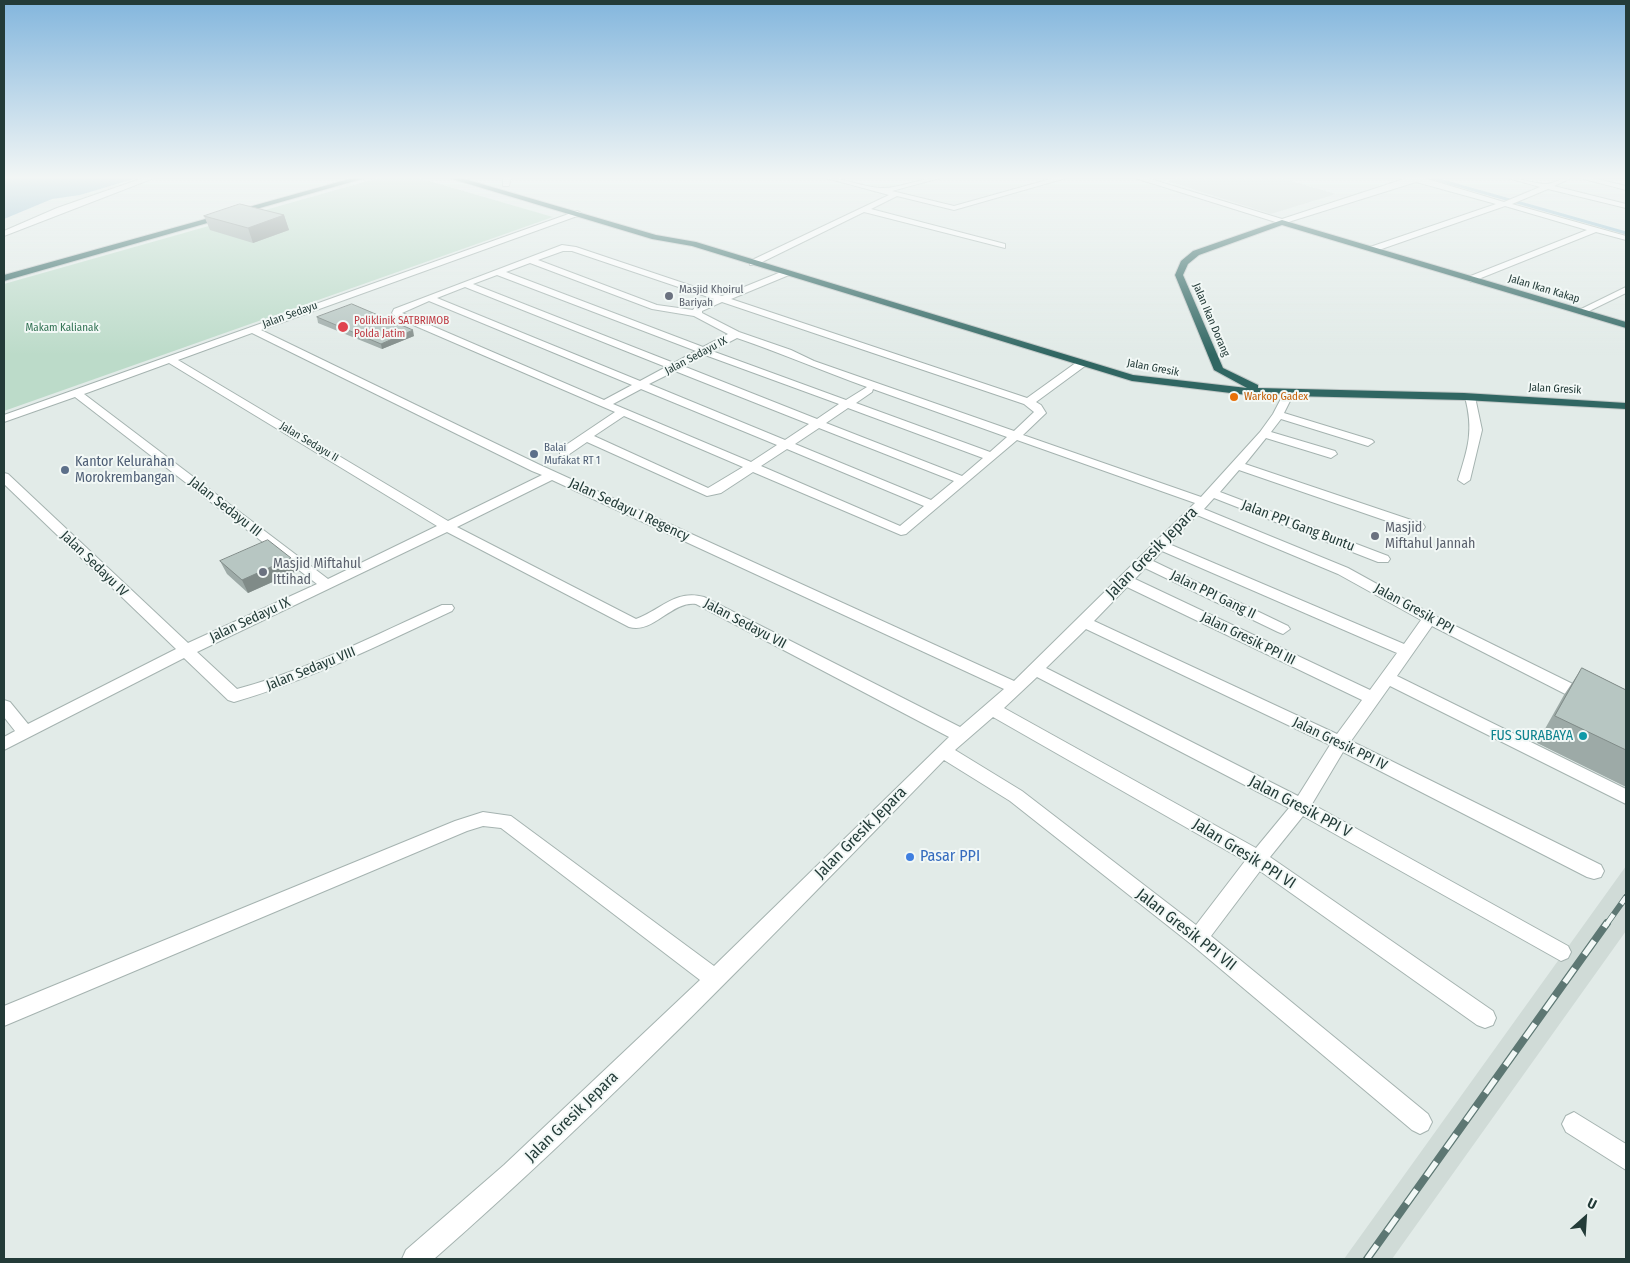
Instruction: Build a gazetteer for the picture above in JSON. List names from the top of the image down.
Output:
{
  "streets": {
    "highway": ["Jalan Ikan Kakap", "Jalan Ikan Dorang", "Jalan Gresik"],
    "street": [
      "Jalan Sedayu",
      "Jalan Sedayu IX",
      "Jalan Sedayu II",
      "Jalan Sedayu III",
      "Jalan Sedayu I Regency",
      "Jalan PPI Gang Buntu",
      "Jalan Gresik Jepara",
      "Jalan Sedayu IV",
      "Jalan PPI Gang II",
      "Jalan Gresik PPI",
      "Jalan Sedayu VII",
      "Jalan Gresik PPI III",
      "Jalan Sedayu VIII",
      "Jalan Gresik PPI IV",
      "Jalan Gresik PPI V",
      "Jalan Gresik PPI VI",
      "Jalan Gresik PPI VII"
    ]
  },
  "crossings": [
    ["Jalan Sedayu", "Jalan Sedayu II"],
    ["Jalan Sedayu", "Jalan Sedayu III"],
    ["Jalan Sedayu", "Jalan Sedayu I Regency"],
    ["Jalan Ikan Dorang", "Jalan Gresik"],
    ["Jalan Sedayu IX", "Jalan Sedayu II"],
    ["Jalan Sedayu IX", "Jalan Sedayu III"],
    ["Jalan Sedayu IX", "Jalan Sedayu I Regency"],
    ["Jalan Sedayu IX", "Jalan Sedayu IV"],
    ["Jalan Sedayu IX", "Jalan Sedayu VII"],
    ["Jalan Sedayu IX", "Jalan Sedayu VIII"],
    ["Jalan Gresik", "Jalan Gresik Jepara"],
    ["Jalan Sedayu II", "Jalan Sedayu VII"],
    ["Jalan Sedayu I Regency", "Jalan Gresik Jepara"],
    ["Jalan PPI Gang Buntu", "Jalan Gresik Jepara"],
    ["Jalan PPI Gang Buntu", "Jalan Gresik PPI"],
    ["Jalan Gresik Jepara", "Jalan PPI Gang II"],
    ["Jalan Gresik Jepara", "Jalan Gresik PPI"],
    ["Jalan Gresik Jepara", "Jalan Sedayu VII"],
    ["Jalan Gresik Jepara", "Jalan Gresik PPI III"],
    ["Jalan Gresik Jepara", "Jalan Gresik PPI IV"],
    ["Jalan Gresik Jepara", "Jalan Gresik PPI V"],
    ["Jalan Gresik Jepara", "Jalan Gresik PPI VI"],
    ["Jalan Gresik Jepara", "Jalan Gresik PPI VII"],
    ["Jalan Sedayu IV", "Jalan Sedayu VIII"]
  ],
  "parks": ["Makam Kalianak"],
  "places": [
    "Masjid Khoirul Bariyah",
    "Poliklinik SATBRIMOB Polda Jatim",
    "Warkop Gadex",
    "Balai Mufakat RT 1",
    "Kantor Kelurahan Morokrembangan",
    "Masjid Miftahul Jannah",
    "Masjid Miftahul Ittihad",
    "FUS SURABAYA",
    "Pasar PPI"
  ],
  "north": "top right"
}
